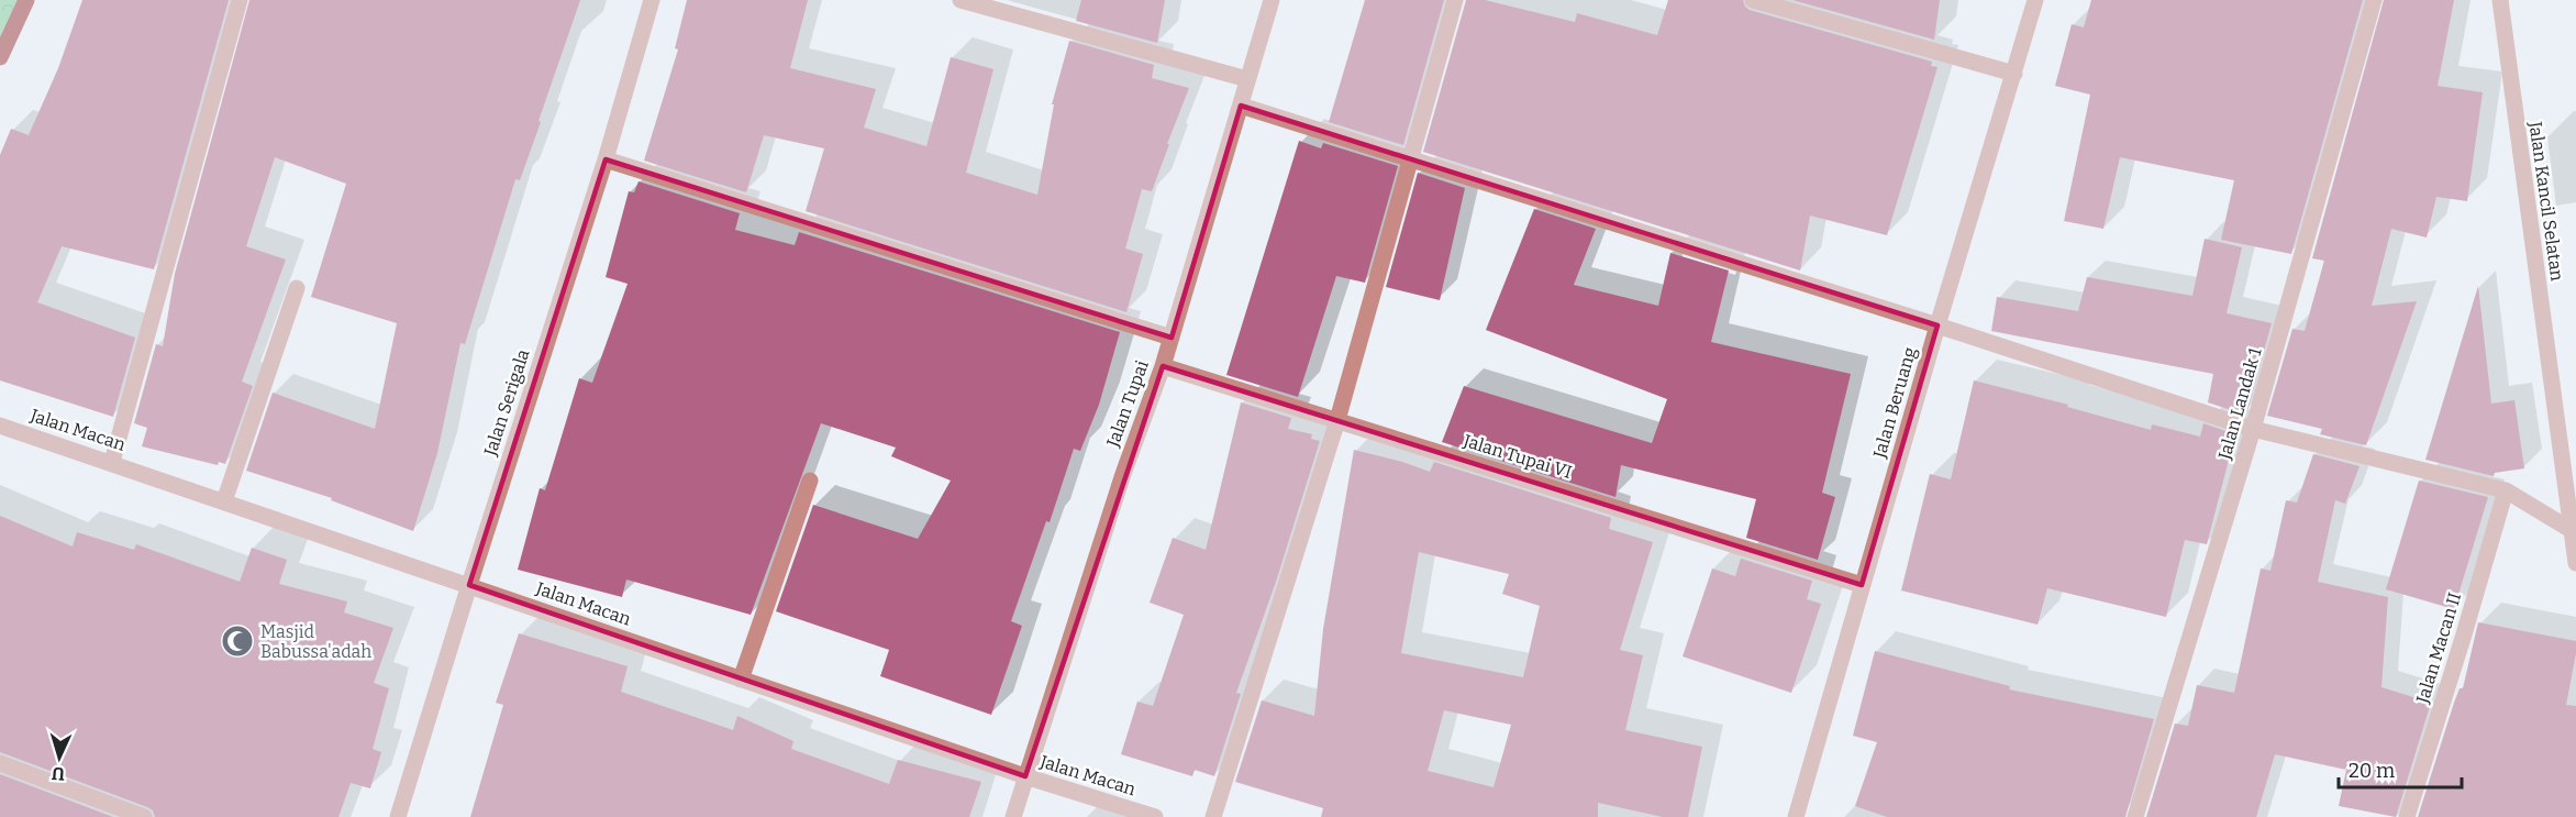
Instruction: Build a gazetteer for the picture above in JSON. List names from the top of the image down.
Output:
{
  "streets": {
    "street": [
      "Jalan Kancil Selatan",
      "Jalan Serigala",
      "Jalan Beruang",
      "Jalan Tupai",
      "Jalan Landak 1",
      "Jalan Macan",
      "Jalan Tupai VI",
      "Jalan Macan II"
    ]
  },
  "crossings": [
    ["Jalan Serigala", "Jalan Macan"],
    ["Jalan Beruang", "Jalan Tupai VI"],
    ["Jalan Tupai", "Jalan Macan"],
    ["Jalan Tupai", "Jalan Tupai VI"]
  ],
  "places": {
    "mosque": ["Masjid Babussa'adah"]
  },
  "scale_bar": "20 m",
  "north": "bottom"
}
